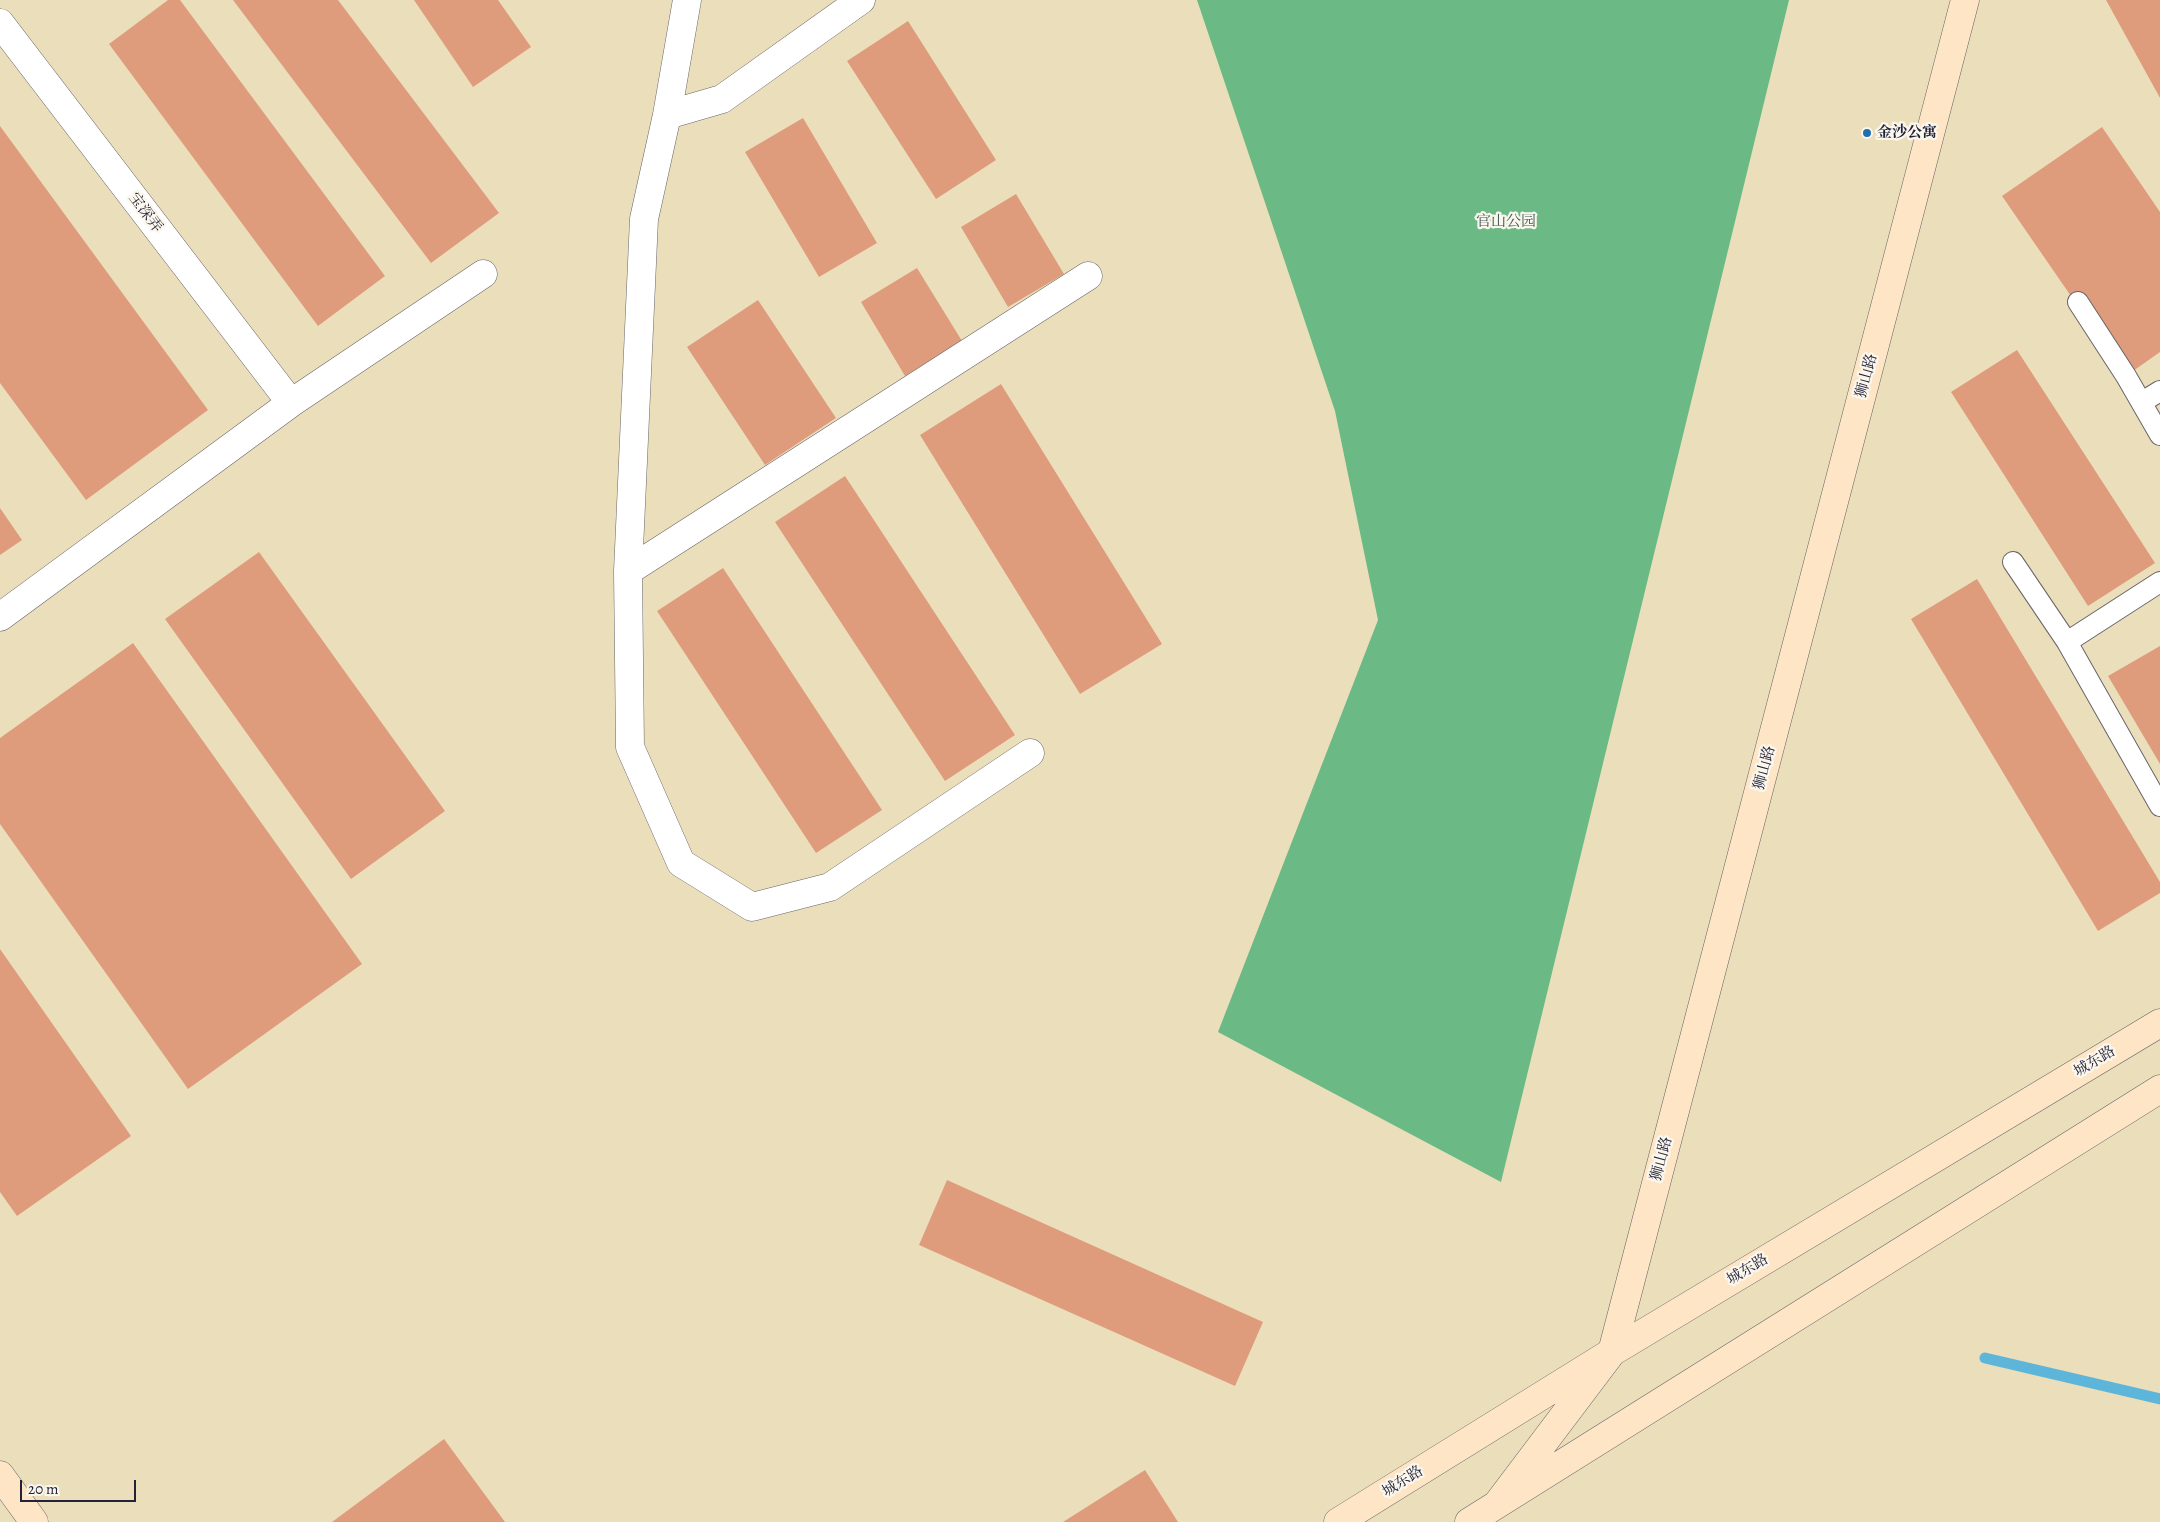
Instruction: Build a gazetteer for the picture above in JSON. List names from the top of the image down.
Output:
{
  "streets": {
    "street": ["宝深弄", "狮山路", "城东路"]
  },
  "crossings": [
    ["狮山路", "城东路"]
  ],
  "parks": ["官山公园"],
  "places": ["金沙公寓"],
  "scale_bar": "20 m"
}
